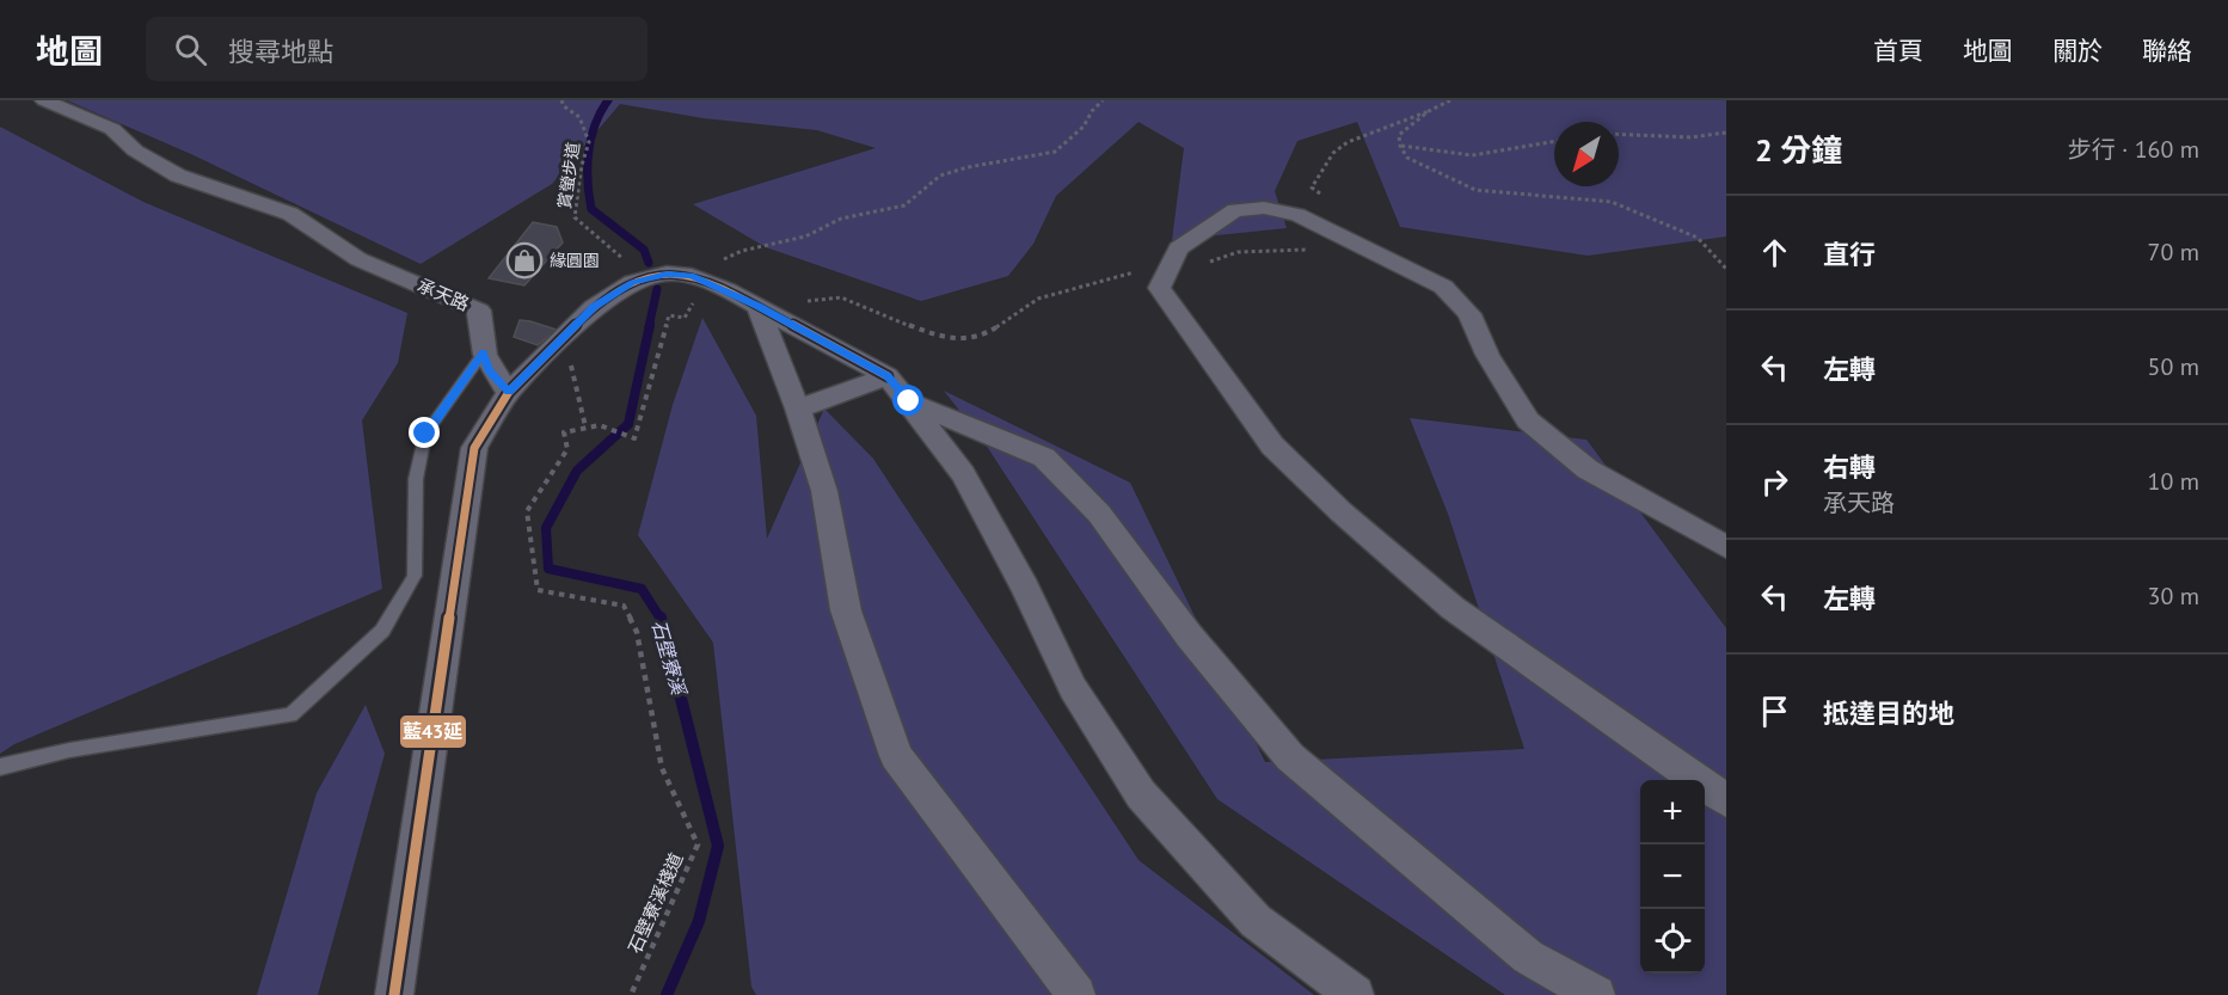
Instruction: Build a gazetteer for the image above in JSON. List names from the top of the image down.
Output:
{
  "streets": {
    "street": ["承天路"],
    "path": ["賞螢步道", "石壁寮溪棧道"]
  },
  "water": ["石壁寮溪"],
  "places": {
    "shop": ["緣圓園"]
  },
  "lines": ["transit line 藍43延"],
  "north": "bottom left",
  "page": {
    "header": "地圖",
    "search": "搜尋地點",
    "nav": [
      "首頁",
      "地圖",
      "關於",
      "聯絡"
    ],
    "heading": ["2 分鐘", "步行 · 160 m"],
    "list": [
      ["直行", "70 m"],
      ["左轉", "50 m"],
      ["右轉", "承天路", "10 m"],
      ["左轉", "30 m"],
      "抵達目的地"
    ],
    "map_buttons": ["+", "−"]
  }
}
